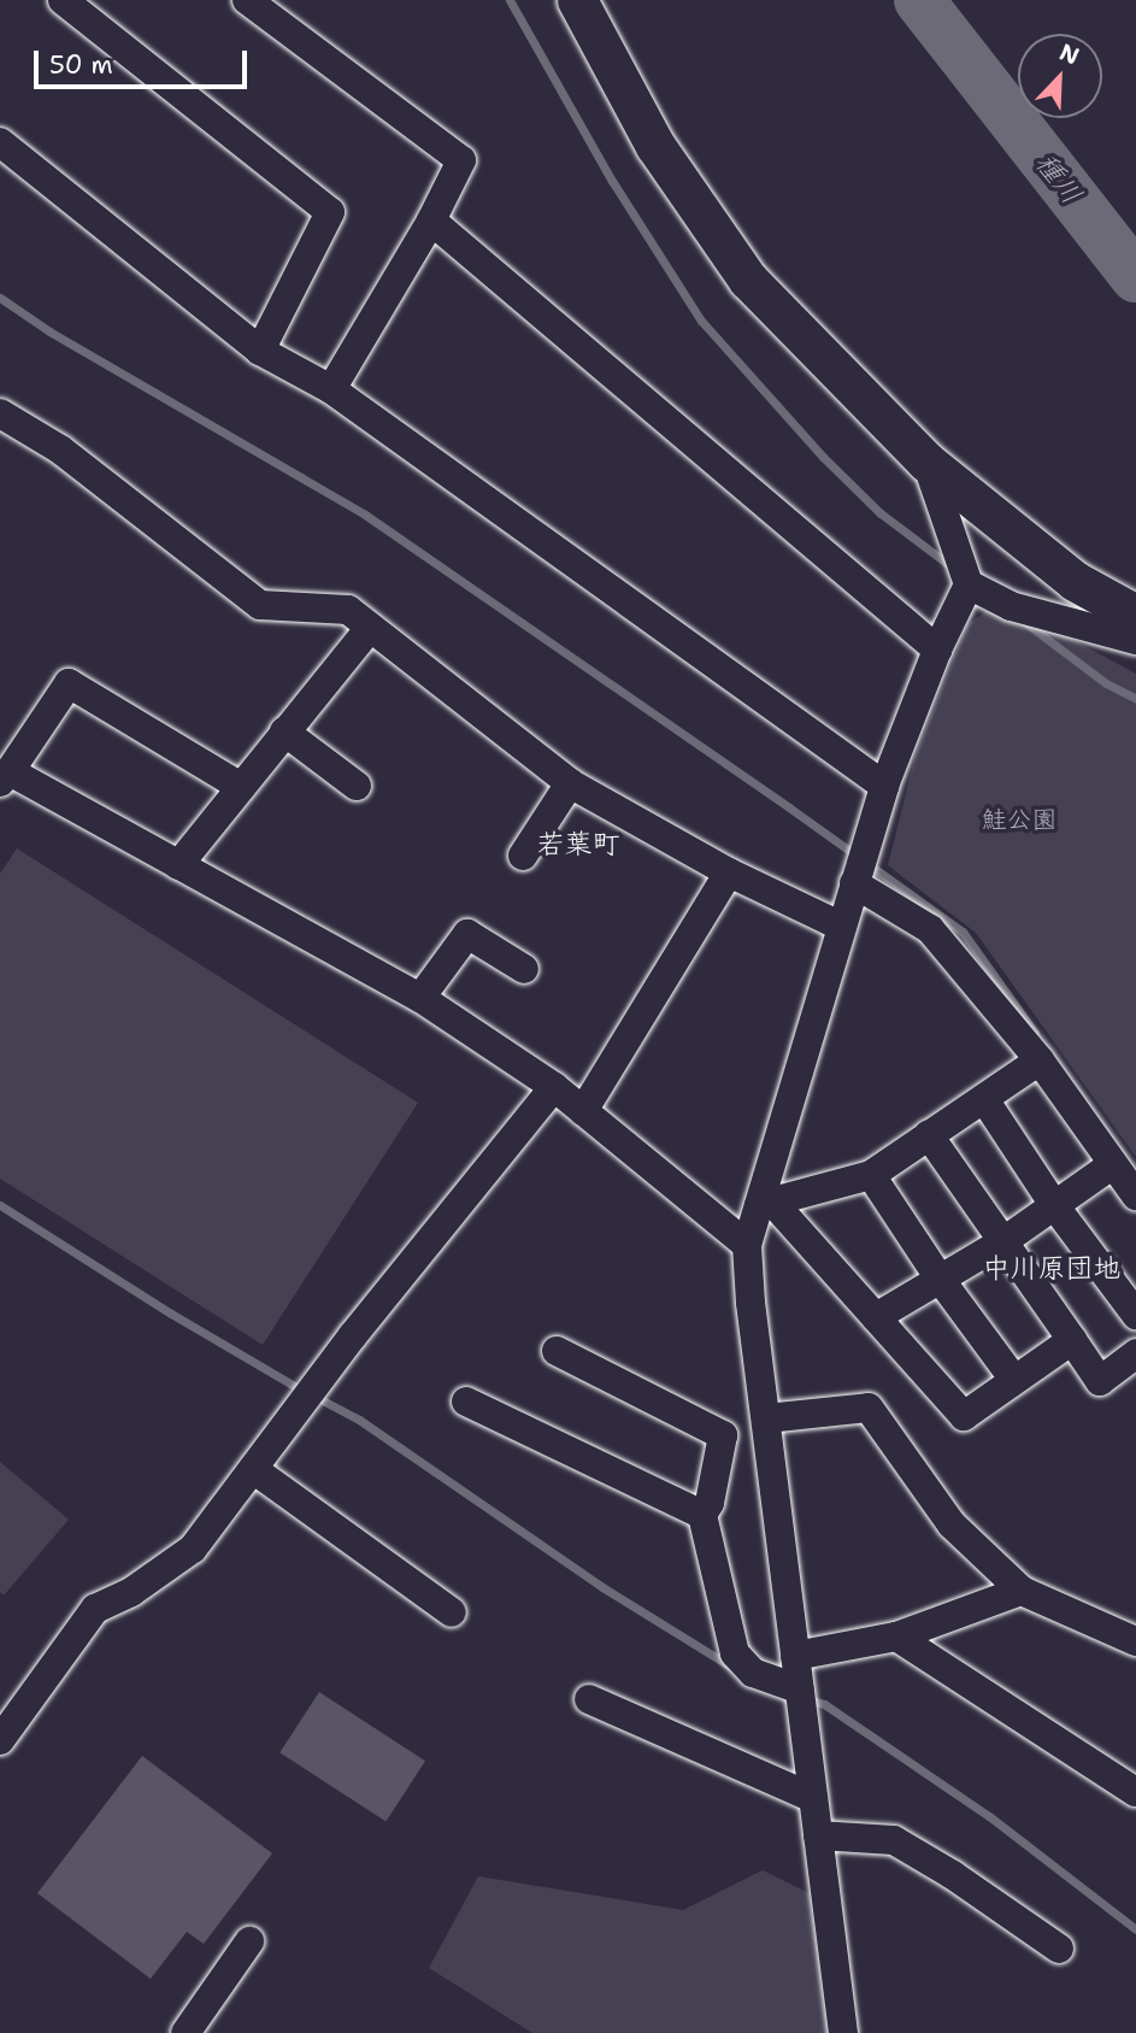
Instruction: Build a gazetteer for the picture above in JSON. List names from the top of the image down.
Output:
{
  "districts": ["若葉町", "中川原団地"],
  "water": ["種川"],
  "parks": ["鮭公園"],
  "scale_bar": "50 m",
  "north": "top right"
}
